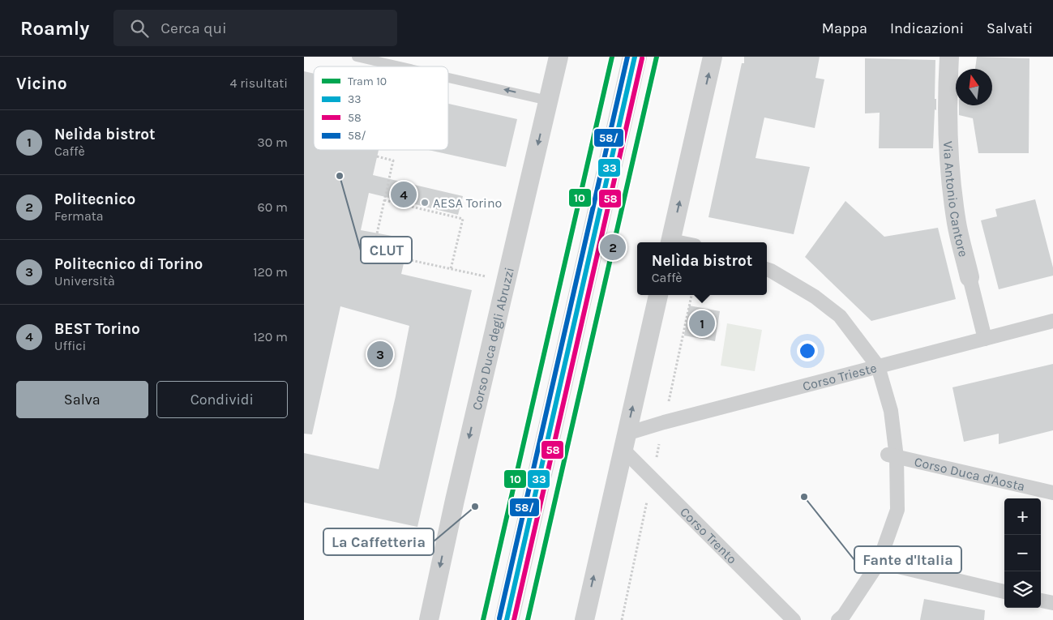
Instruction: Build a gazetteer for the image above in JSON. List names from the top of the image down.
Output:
{
  "streets": {
    "street": [
      "Via Antonio Cantore",
      "Corso Duca degli Abruzzi",
      "Corso Trieste",
      "Corso Duca d'Aosta",
      "Corso Trento"
    ]
  },
  "crossings": [
    ["Via Antonio Cantore", "Corso Trieste"],
    ["Corso Trieste", "Corso Trento"]
  ],
  "places": [
    "CLUT",
    "AESA Torino",
    "Fante d'Italia",
    "La Caffetteria"
  ],
  "lines": [
    "tram line 10",
    "transit line 33",
    "transit line 58/",
    "transit line 58"
  ],
  "legend": [
    "Tram 10",
    "33",
    "58",
    "58/"
  ],
  "north": "top",
  "page": {
    "header": "Roamly",
    "search": "Cerca qui",
    "nav": ["Mappa", "Indicazioni", "Salvati"],
    "heading": ["Vicino", "4 risultati"],
    "list": [
      {
        "mark": "1",
        "name": "Nelìda bistrot",
        "note": "Caffè",
        "value": "30 m"
      },
      {
        "mark": "2",
        "name": "Politecnico",
        "note": "Fermata",
        "value": "60 m"
      },
      {
        "mark": "3",
        "name": "Politecnico di Torino",
        "note": "Università",
        "value": "120 m"
      },
      {
        "mark": "4",
        "name": "BEST Torino",
        "note": "Uffici",
        "value": "120 m"
      }
    ],
    "pins": [
      "4",
      "2",
      "1",
      "3"
    ],
    "popup": ["Nelìda bistrot", "Caffè"],
    "buttons": ["Salva", "Condividi"],
    "map_buttons": ["+", "−"]
  }
}
